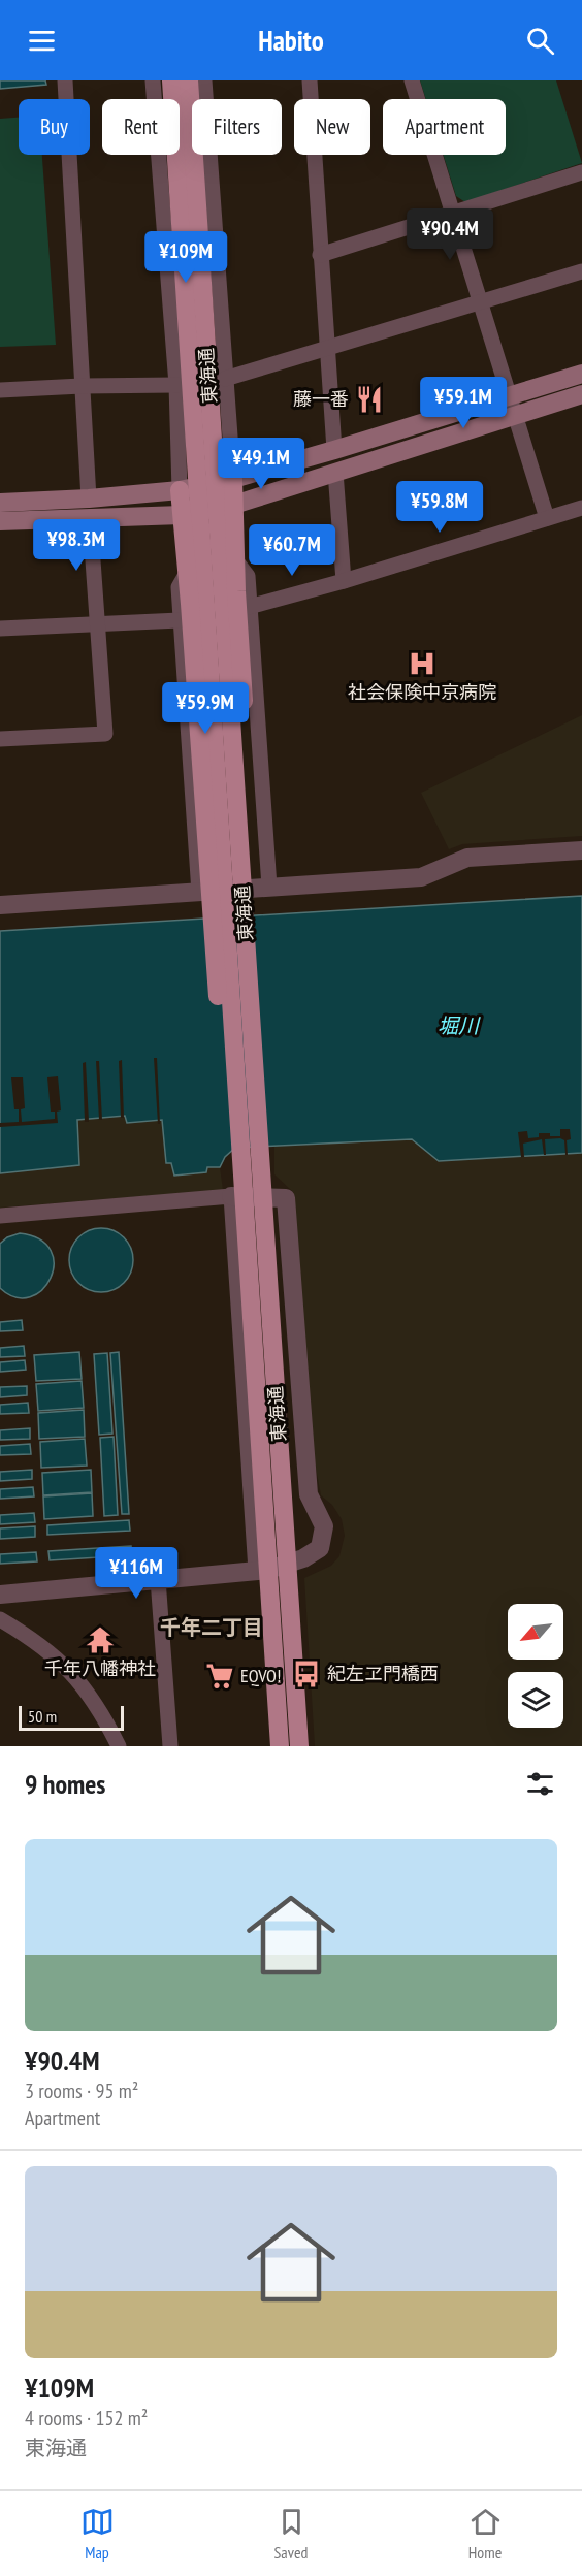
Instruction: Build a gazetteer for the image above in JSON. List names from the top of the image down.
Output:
{
  "streets": {
    "main road": ["東海通"]
  },
  "districts": ["千年二丁目"],
  "water": ["堀川"],
  "places": {
    "restaurant": ["藤一番"],
    "hospital": ["社会保険中京病院"],
    "temple": ["千年八幡神社"],
    "bus stop": ["紀左ヱ門橋西"],
    "supermarket": ["EQVO!"]
  },
  "scale_bar": "50 m",
  "north": "bottom left",
  "page": {
    "header": "Habito",
    "chip": [
      "Buy",
      "Rent",
      "Filters",
      "New",
      "Apartment"
    ],
    "price": [
      "¥90.4M",
      "¥109M",
      "¥59.1M",
      "¥49.1M",
      "¥59.8M",
      "¥98.3M",
      "¥60.7M",
      "¥59.9M",
      "¥116M"
    ],
    "scale": "50 m",
    "heading": "9 homes",
    "list": [
      {
        "name": "¥90.4M",
        "note": "3 rooms · 95 m² · Apartment"
      },
      {
        "name": "¥109M",
        "note": "4 rooms · 152 m² · 東海通"
      }
    ],
    "tabs": ["Map", "Saved", "Home"]
  }
}
